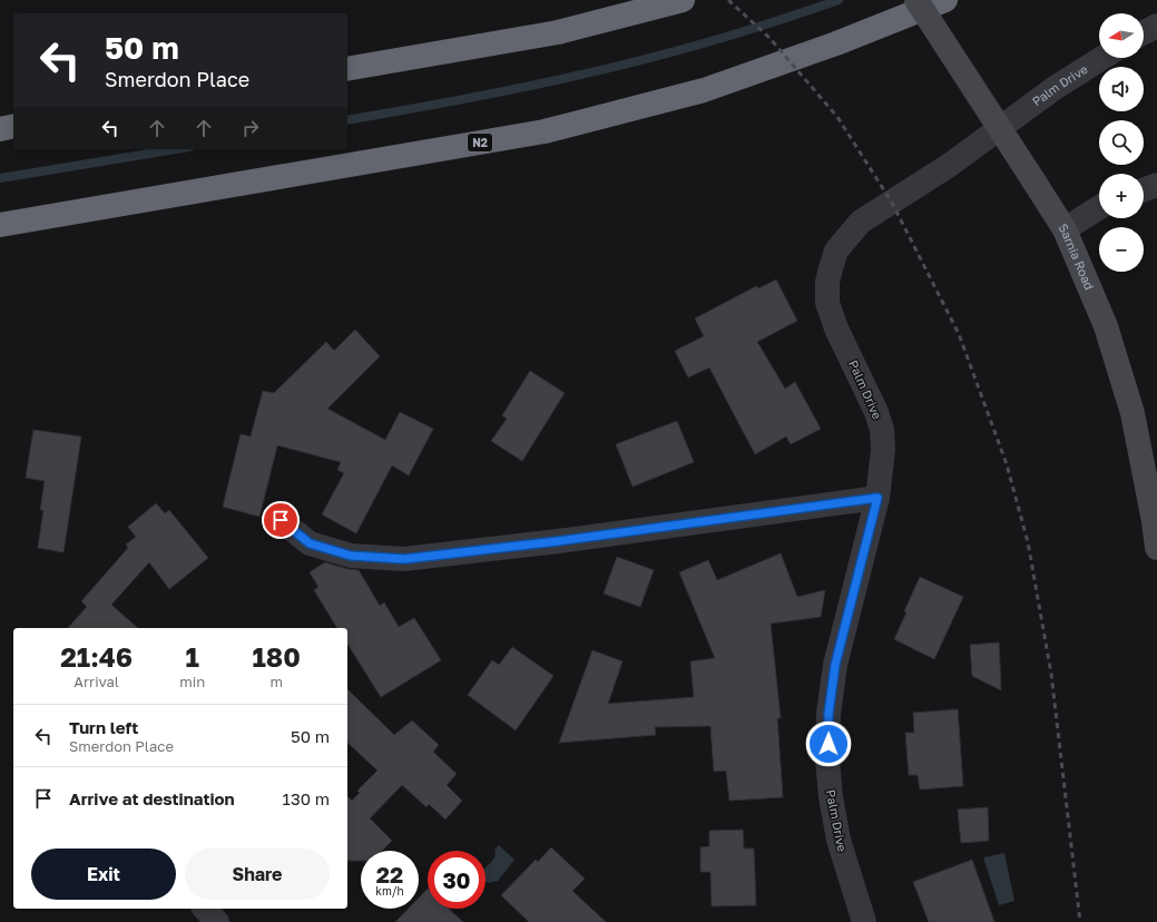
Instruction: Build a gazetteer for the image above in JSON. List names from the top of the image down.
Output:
{
  "streets": {
    "highway": ["N2"],
    "main road": ["Sarnia Road"],
    "street": ["Palm Drive"]
  },
  "north": "left",
  "page": {
    "map_buttons": ["+", "−"],
    "turn": ["50 m", "Smerdon Place"],
    "eta": [
      "21:46",
      "Arrival",
      "1",
      "min",
      "180",
      "m"
    ],
    "list": [
      {
        "name": "Turn left",
        "note": "Smerdon Place",
        "value": "50 m"
      },
      {
        "name": "Arrive at destination",
        "value": "130 m"
      }
    ],
    "buttons": ["Exit", "Share"],
    "speed": "22 km/h",
    "limit": "30"
  }
}
